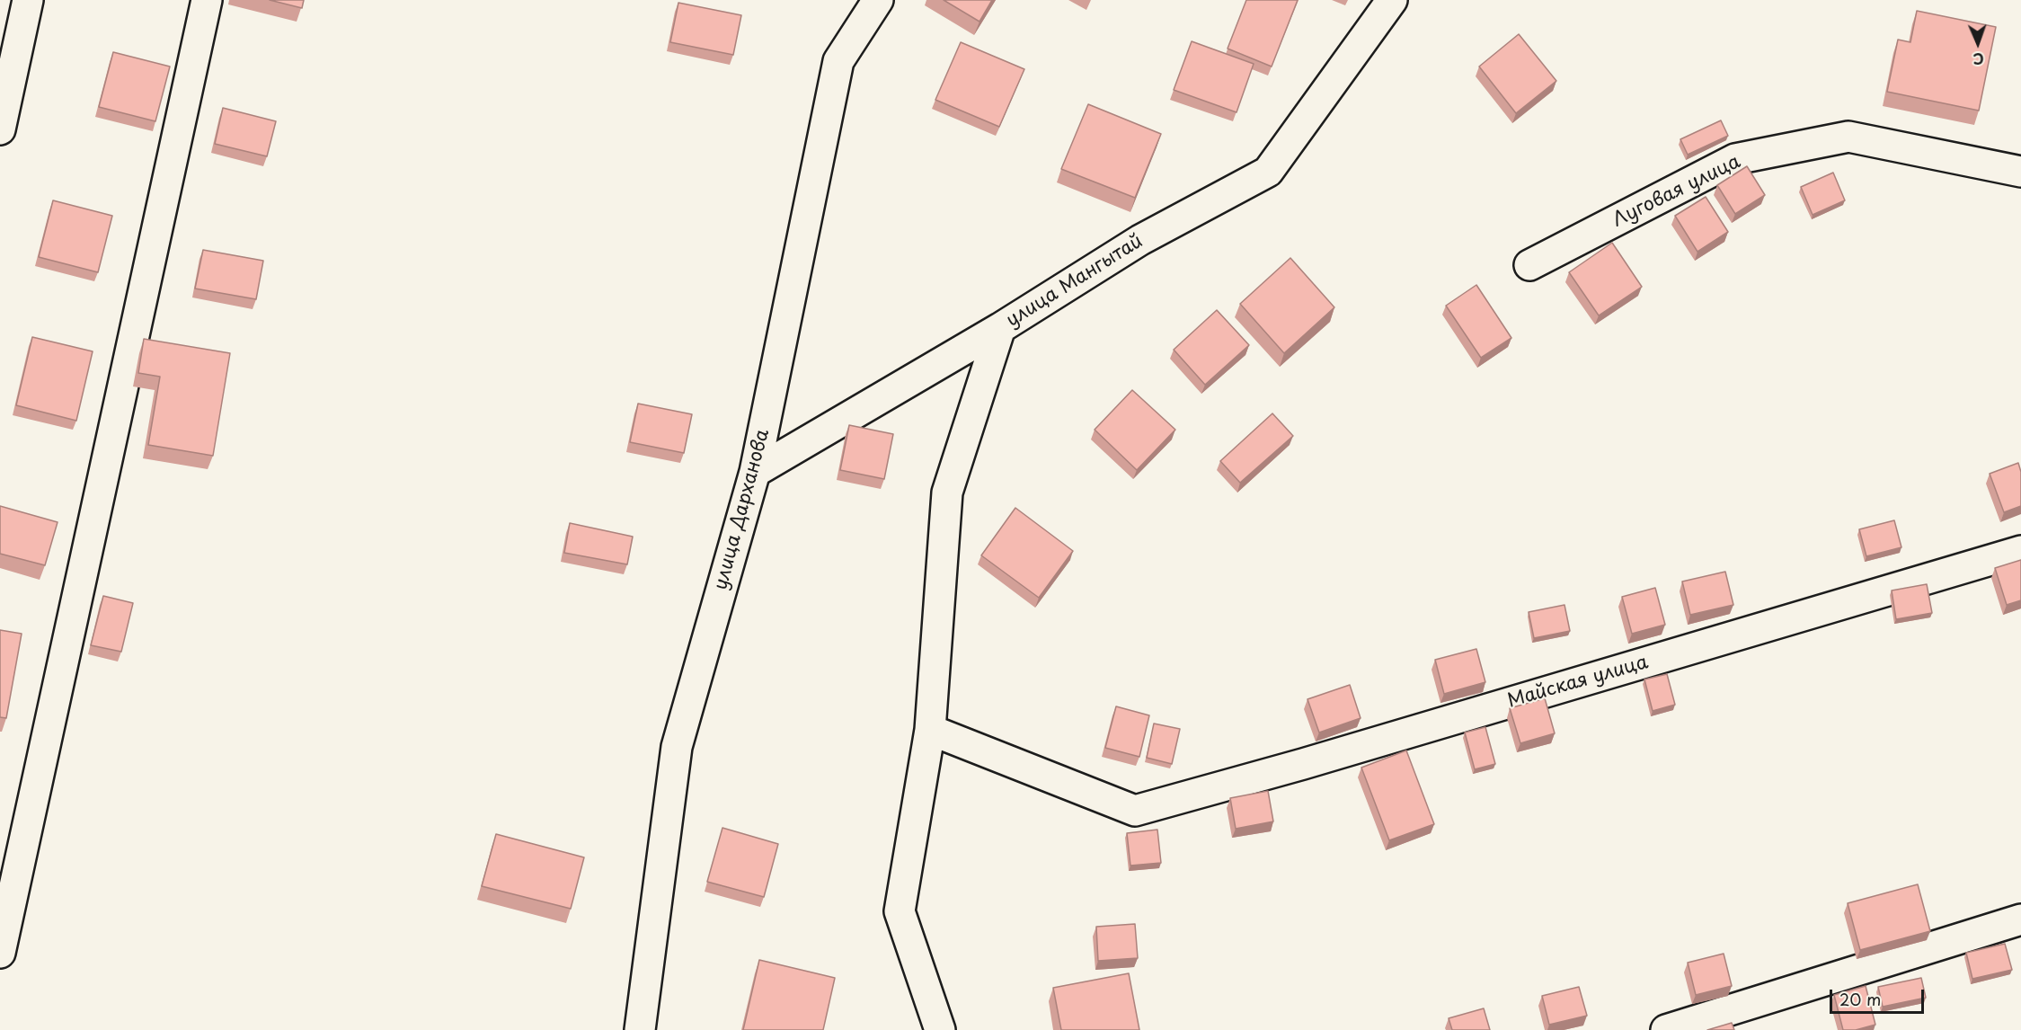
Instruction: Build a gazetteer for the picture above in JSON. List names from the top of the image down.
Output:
{
  "streets": {
    "street": [
      "Луговая улица",
      "улица Мангытай",
      "улица Дарханова",
      "Майская улица"
    ]
  },
  "crossings": [
    ["улица Мангытай", "Майская улица"]
  ],
  "scale_bar": "20 m",
  "north": "bottom"
}
